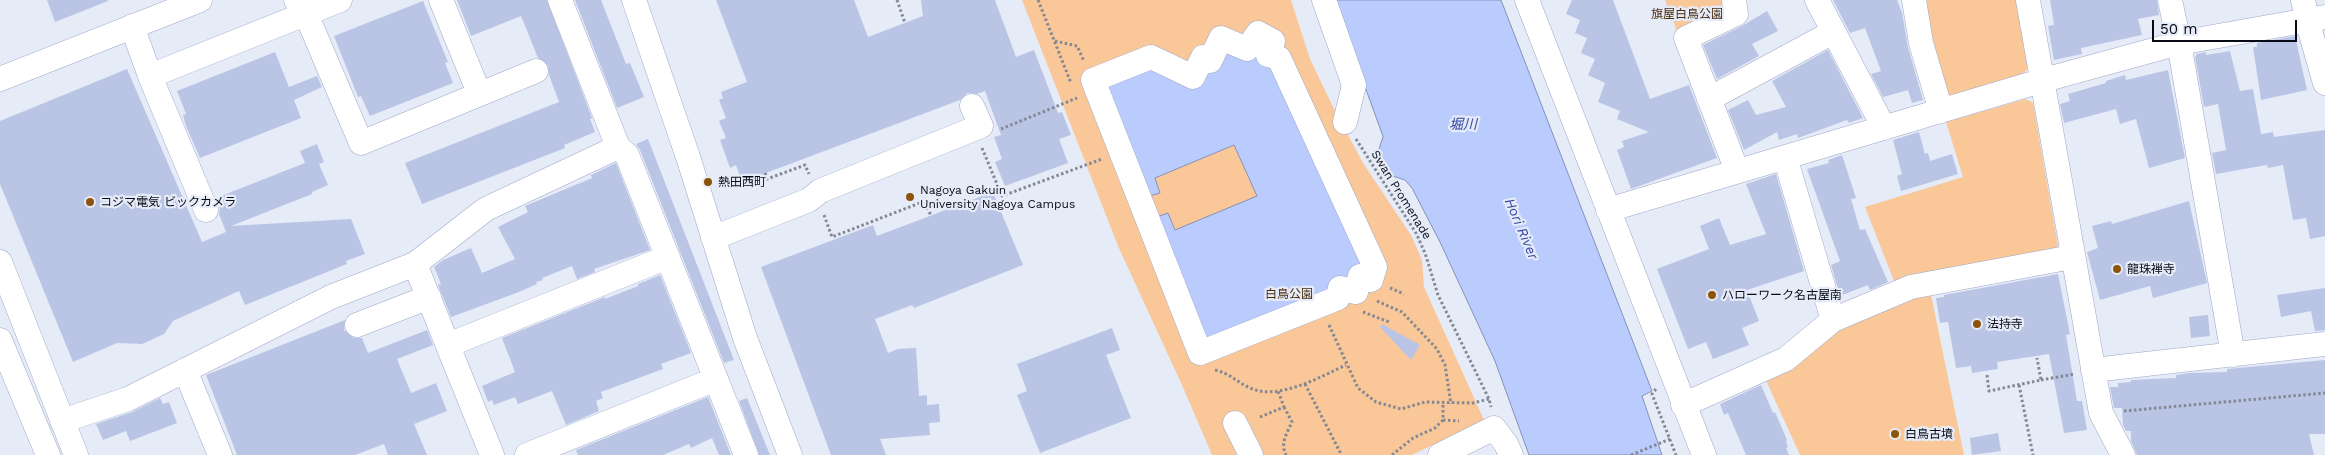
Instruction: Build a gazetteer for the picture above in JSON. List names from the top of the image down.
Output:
{
  "streets": {
    "path": ["Swan Promenade"]
  },
  "water": ["堀川", "Hori River"],
  "parks": ["旗屋白鳥公園", "白鳥公園"],
  "places": [
    "熱田西町",
    "Nagoya Gakuin University Nagoya Campus",
    "コジマ電気 ビックカメラ",
    "龍珠禅寺",
    "ハローワーク名古屋南",
    "法持寺",
    "白鳥古墳"
  ],
  "scale_bar": "50 m"
}
